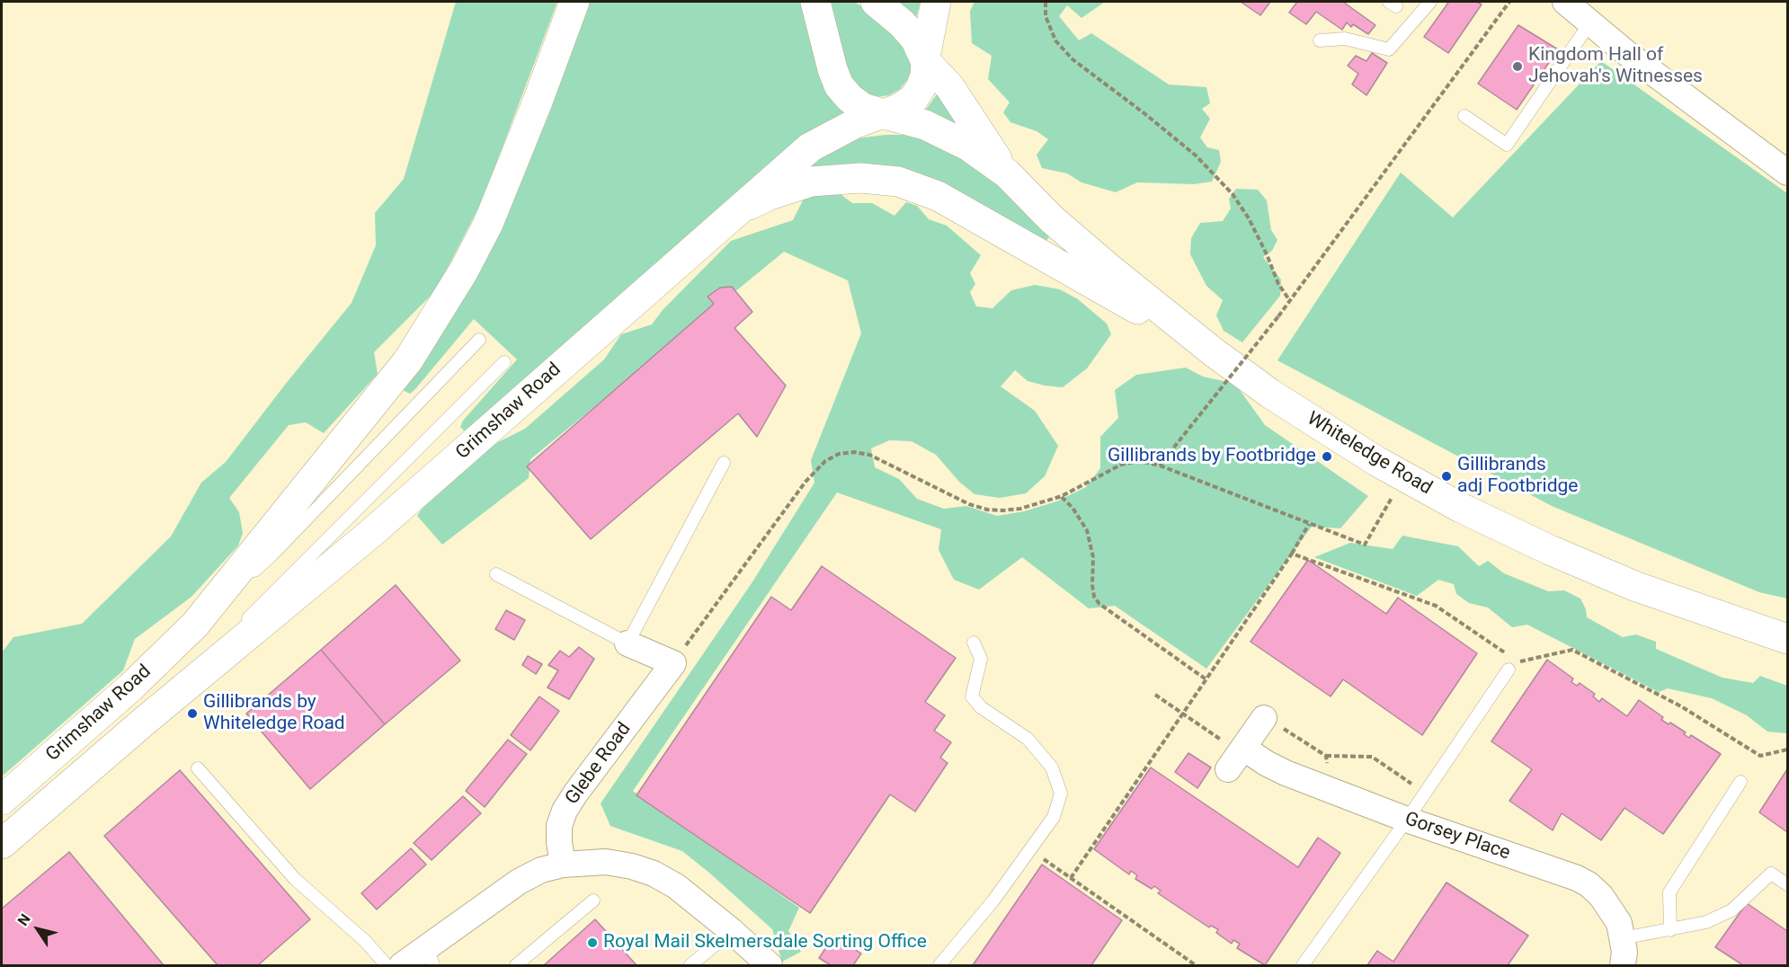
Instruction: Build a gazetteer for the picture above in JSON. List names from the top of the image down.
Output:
{
  "streets": {
    "main road": ["Grimshaw Road", "Whiteledge Road"],
    "street": ["Glebe Road", "Gorsey Place"]
  },
  "crossings": [
    ["Grimshaw Road", "Whiteledge Road"]
  ],
  "places": [
    "Kingdom Hall of Jehovah's Witnesses",
    "Gillibrands by Footbridge",
    "Gillibrands adj Footbridge",
    "Gillibrands by Whiteledge Road",
    "Royal Mail Skelmersdale Sorting Office"
  ],
  "north": "top left"
}
